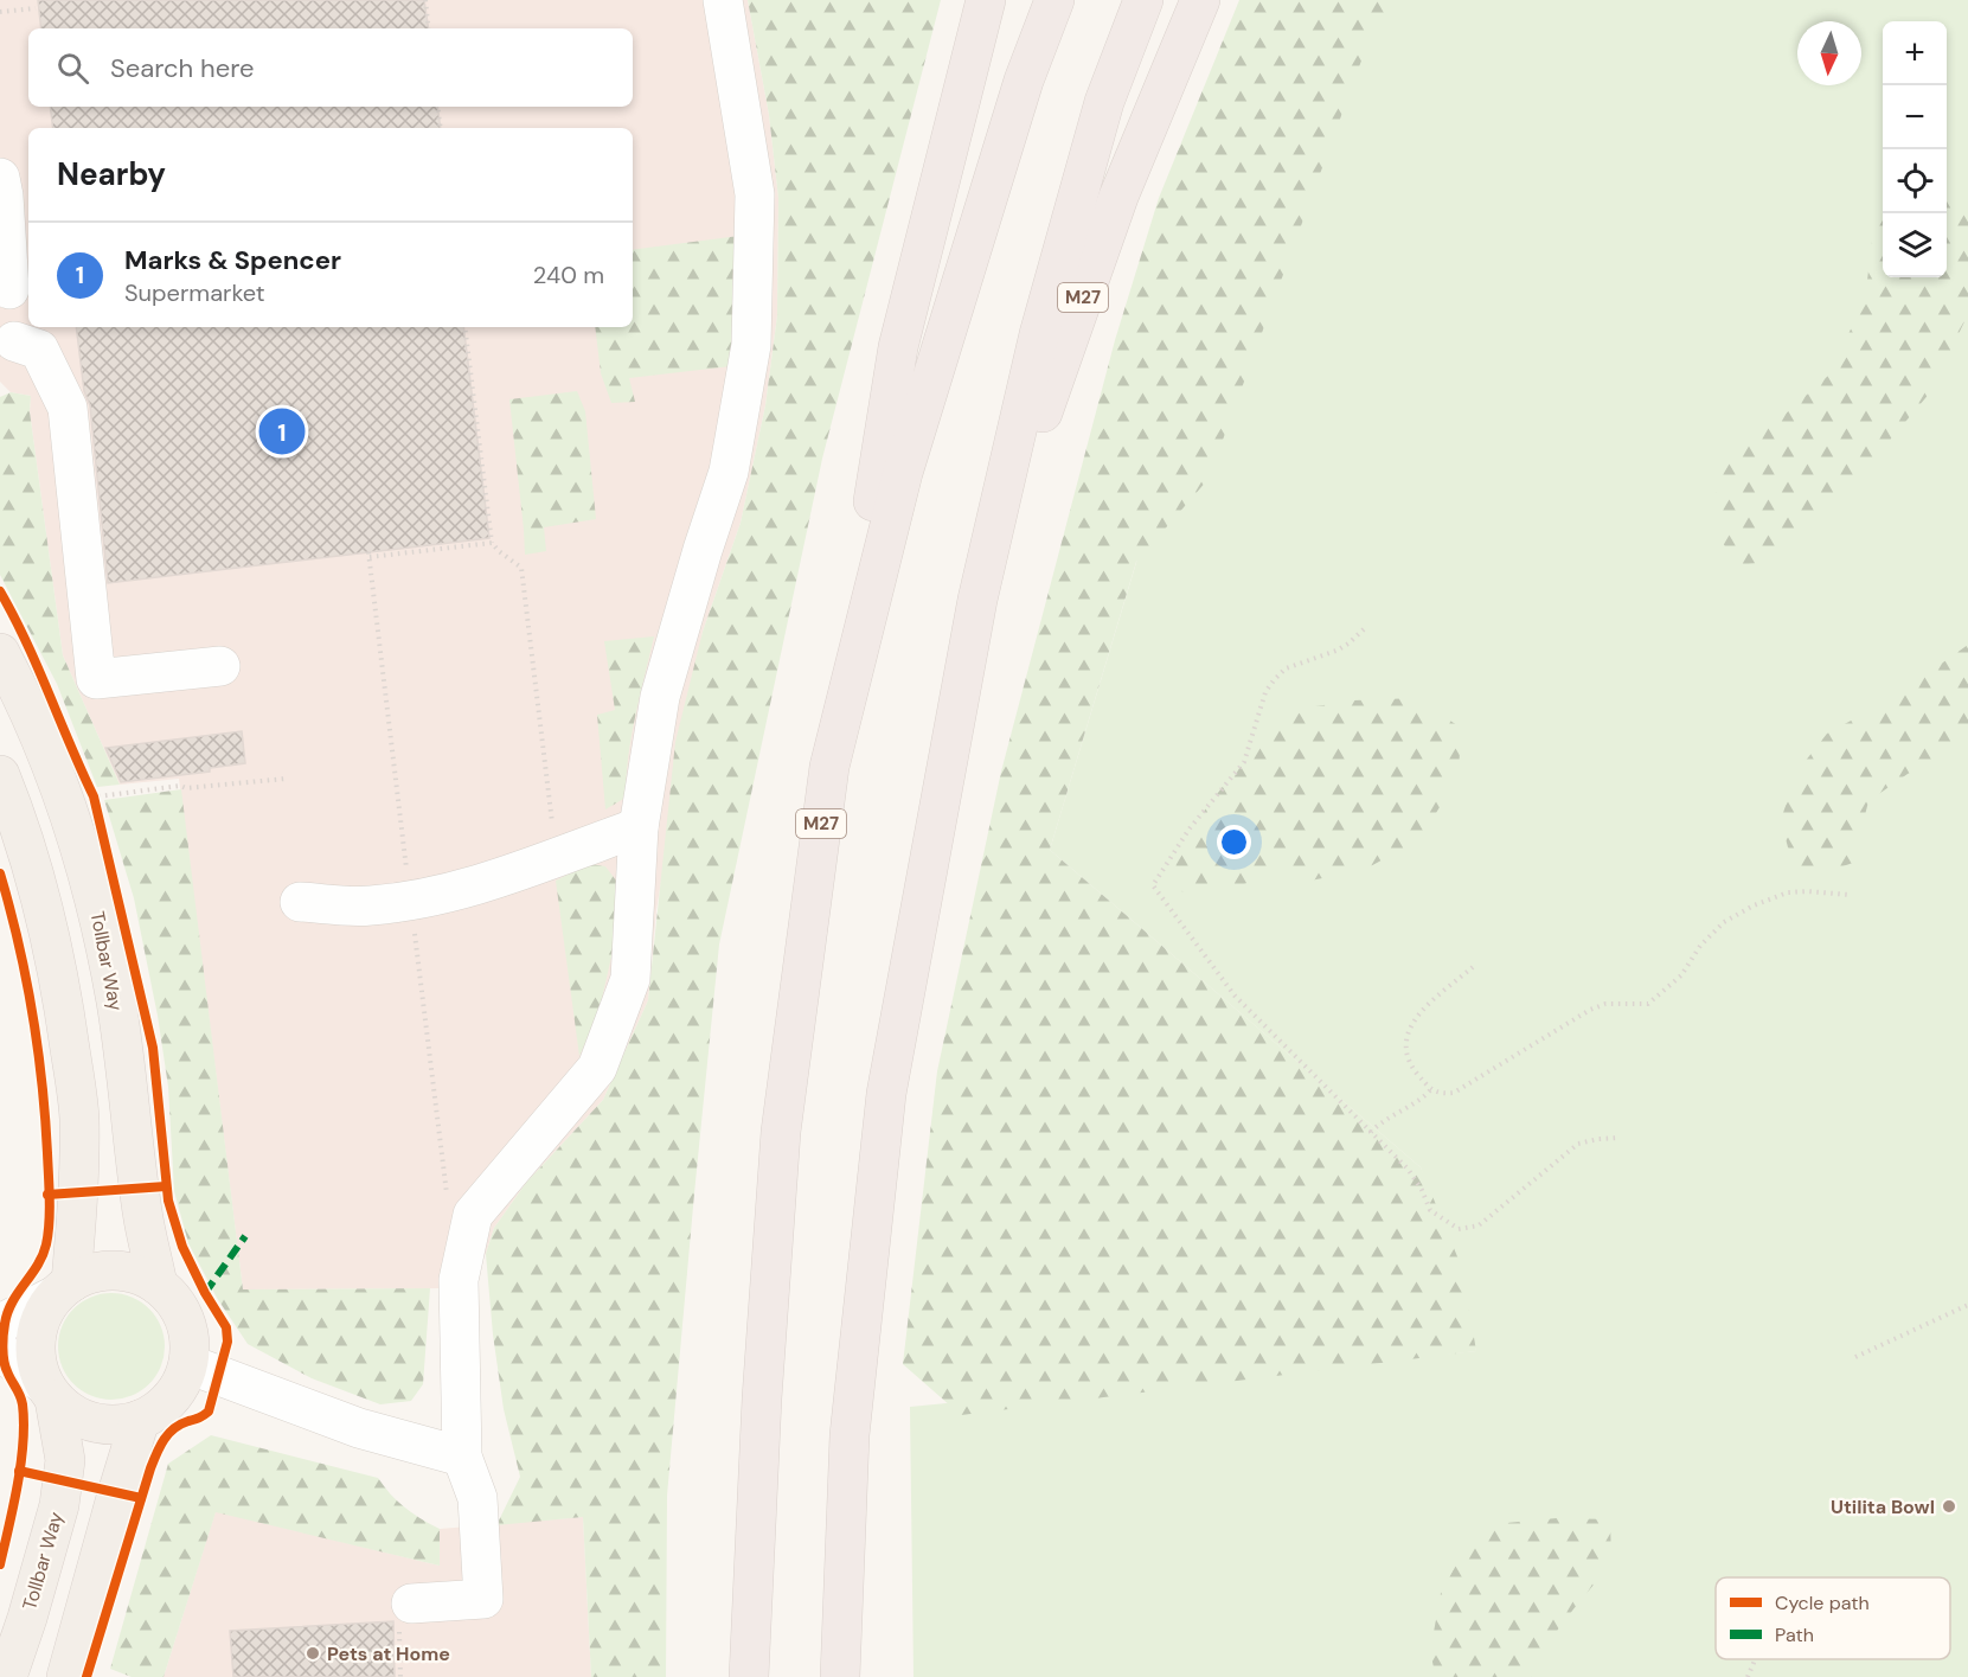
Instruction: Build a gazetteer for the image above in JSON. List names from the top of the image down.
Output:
{
  "streets": {
    "highway": ["M27"],
    "main road": ["Tollbar Way"]
  },
  "places": ["Utilita Bowl", "Pets at Home"],
  "legend": ["Cycle path", "Path"],
  "north": "bottom",
  "page": {
    "map_buttons": ["+", "−"],
    "search": "Search here",
    "heading": "Nearby",
    "list": [
      {
        "mark": "1",
        "name": "Marks & Spencer",
        "note": "Supermarket",
        "value": "240 m"
      }
    ],
    "pins": "1"
  }
}
